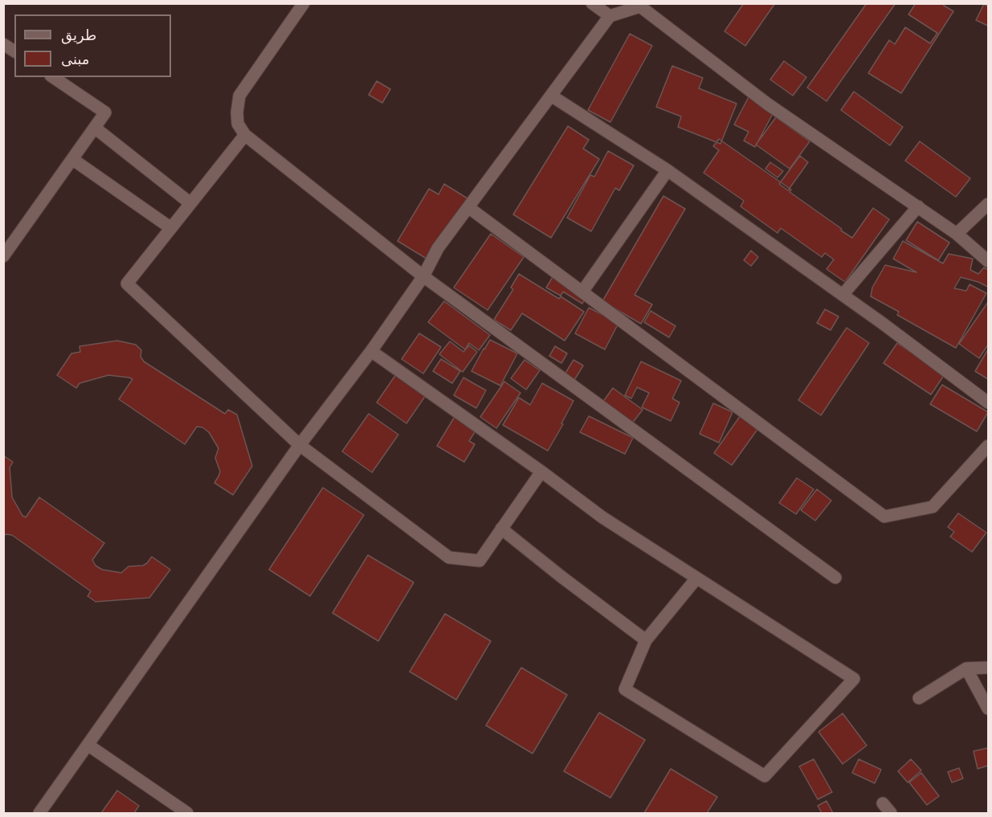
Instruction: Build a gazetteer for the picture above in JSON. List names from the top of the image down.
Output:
{
  "legend": ["طريق", "مبنى"]
}
